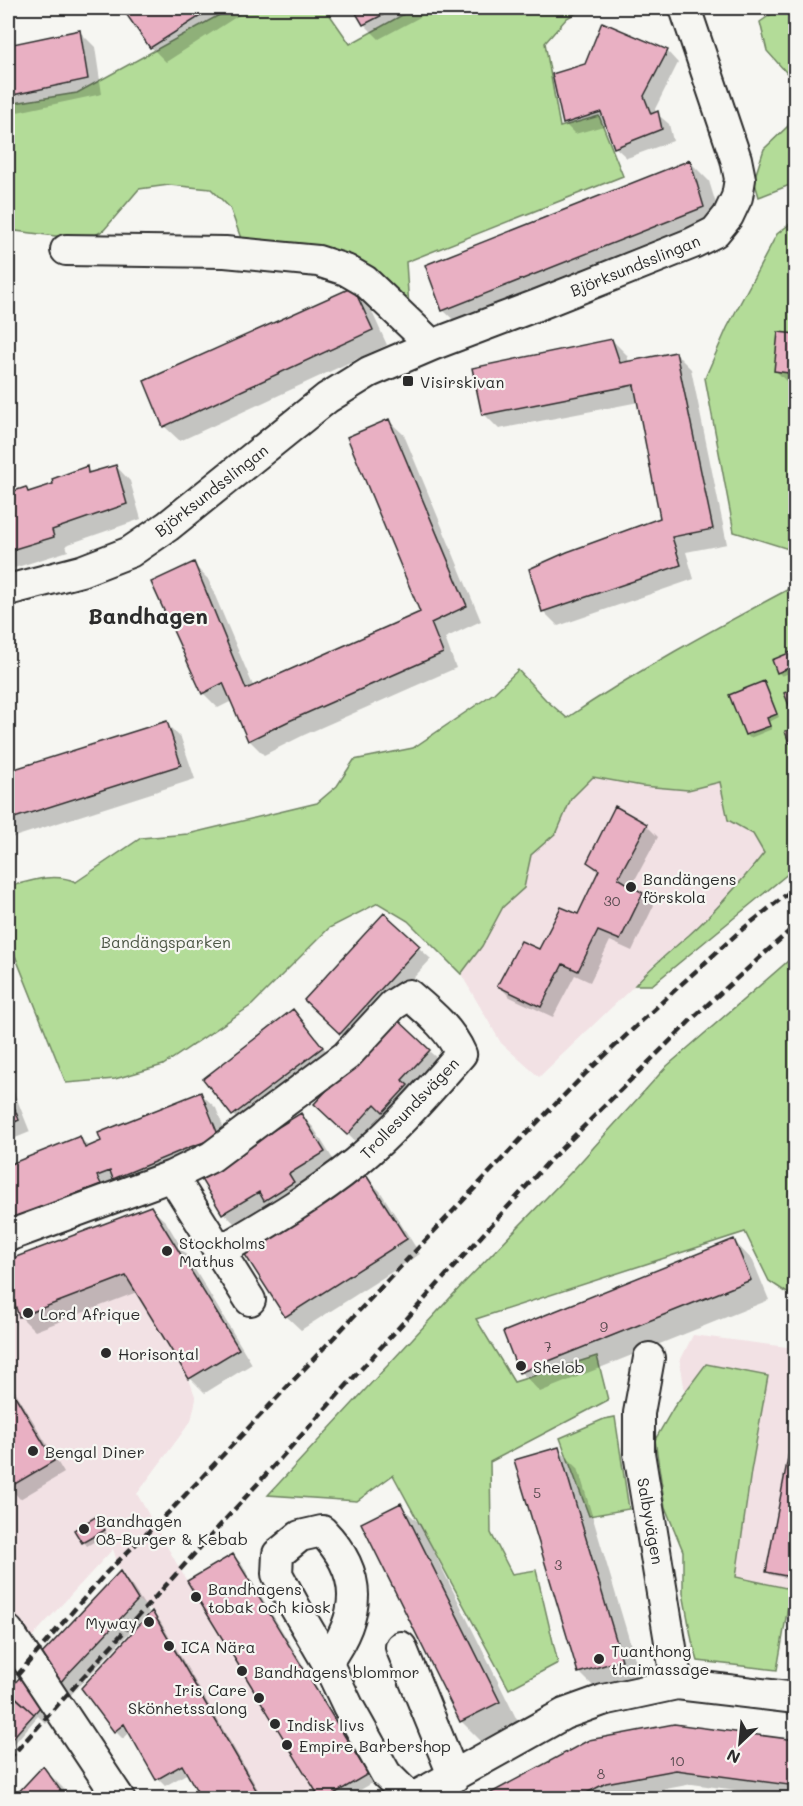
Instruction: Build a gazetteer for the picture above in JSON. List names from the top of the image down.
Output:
{
  "streets": {
    "street": ["Björksundsslingan", "Trollesundsvägen", "Salbyvägen"]
  },
  "districts": ["Bandhagen"],
  "parks": ["Bandängsparken"],
  "places": {
    "transit": ["Visirskivan"],
    "other": [
      "Bandängens förskola",
      "Stockholms Mathus",
      "Lord Afrique",
      "Horisontal",
      "Shelob",
      "Bengal Diner",
      "Bandhagen 08-Burger & Kebab",
      "Bandhagens tobak och kiosk",
      "Myway",
      "ICA Nära",
      "Tuanthong thaimassage",
      "Bandhagens blommor",
      "Iris Care Skönhetssalong",
      "Indisk livs",
      "Empire Barbershop"
    ]
  },
  "house_numbers": [
    "30",
    "9",
    "7",
    "5",
    "3",
    "10",
    "8"
  ],
  "north": "bottom left"
}
